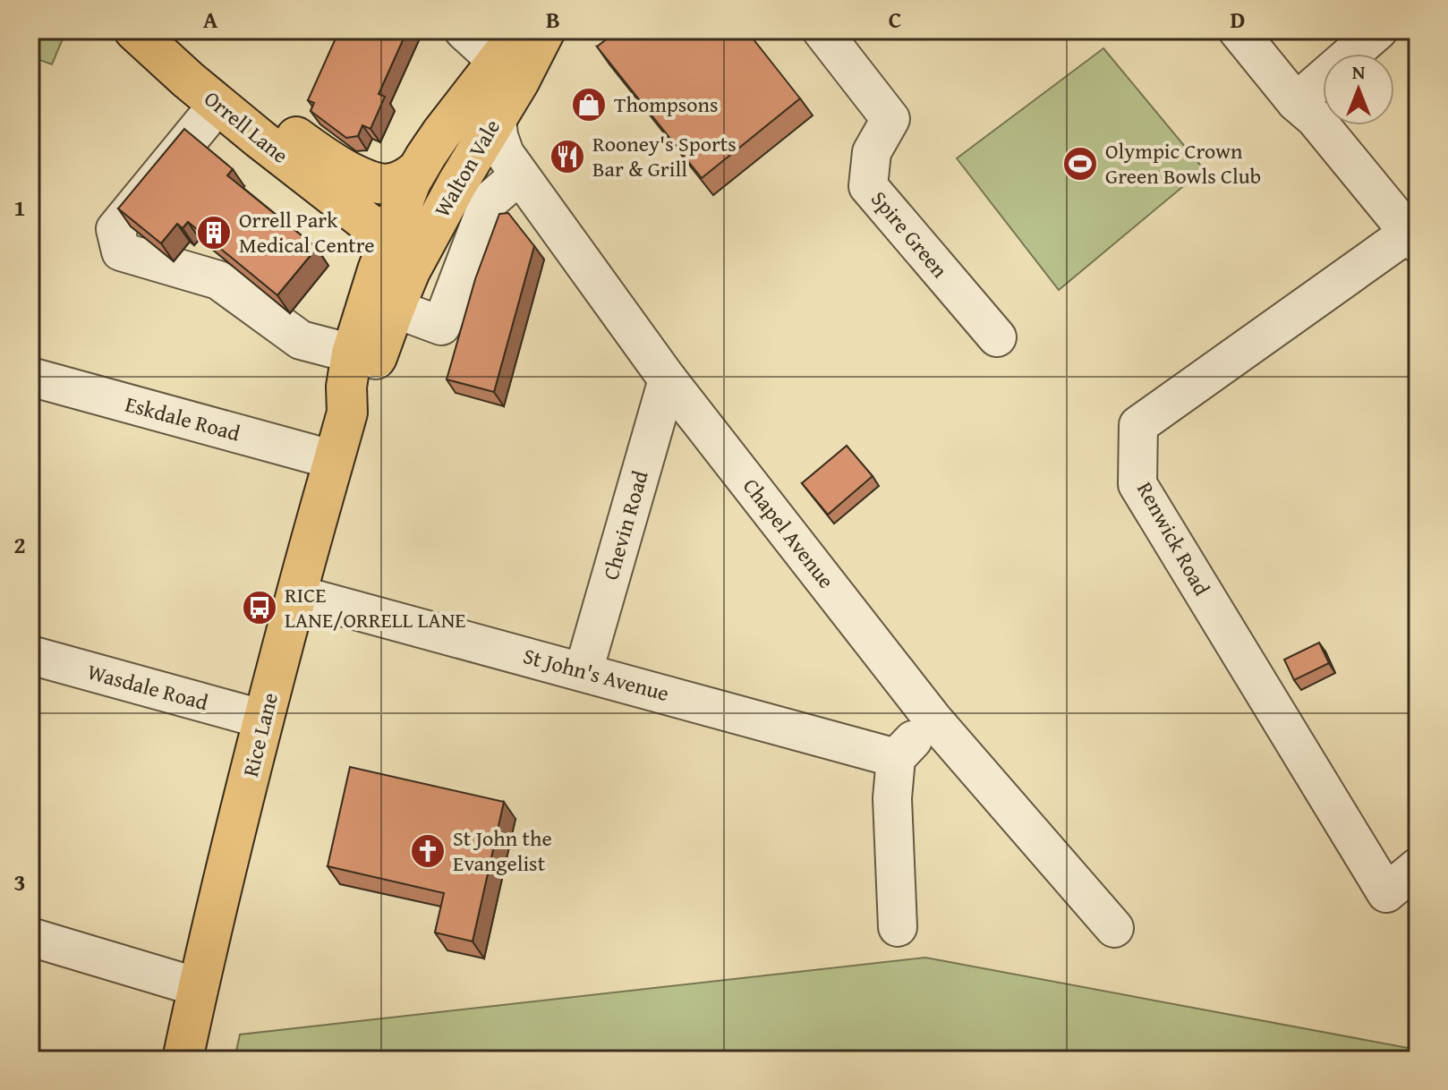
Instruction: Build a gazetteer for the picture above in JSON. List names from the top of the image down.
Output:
{
  "streets": {
    "main road": ["Orrell Lane", "Walton Vale", "Rice Lane"],
    "street": [
      "Spire Green",
      "Eskdale Road",
      "Chevin Road",
      "Chapel Avenue",
      "Renwick Road",
      "St John's Avenue",
      "Wasdale Road"
    ]
  },
  "crossings": [
    ["Orrell Lane", "Walton Vale"],
    ["Walton Vale", "Chapel Avenue"],
    ["Walton Vale", "Rice Lane"],
    ["Eskdale Road", "Rice Lane"],
    ["Chevin Road", "Chapel Avenue"],
    ["Chevin Road", "St John's Avenue"],
    ["St John's Avenue", "Rice Lane"],
    ["Wasdale Road", "Rice Lane"]
  ],
  "places": {
    "shop": ["Thompsons"],
    "restaurant": ["Rooney's Sports Bar & Grill"],
    "sports": ["Olympic Crown Green Bowls Club"],
    "building": ["Orrell Park Medical Centre"],
    "bus stop": ["RICE LANE/ORRELL LANE"],
    "church": ["St John the Evangelist"]
  },
  "north": "top",
  "grid": {
    "columns": [
      "A",
      "B",
      "C",
      "D"
    ],
    "rows": ["1", "2", "3"]
  }
}
